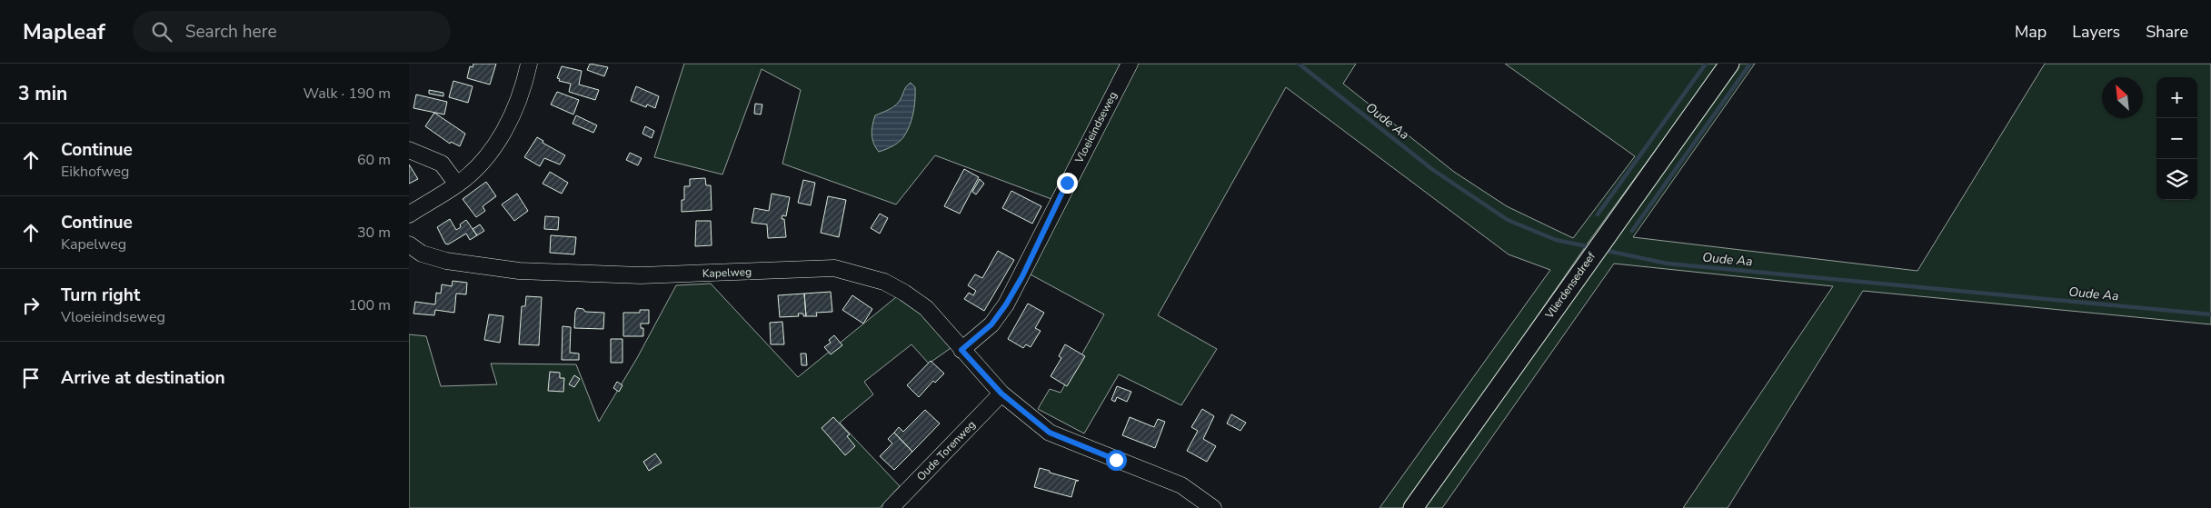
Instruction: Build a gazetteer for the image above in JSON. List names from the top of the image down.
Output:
{
  "streets": {
    "main road": ["Vlierdensedreef"],
    "street": ["Vloeieindseweg", "Kapelweg", "Oude Torenweg"]
  },
  "crossings": [
    ["Vloeieindseweg", "Kapelweg"],
    ["Kapelweg", "Oude Torenweg"]
  ],
  "water": ["Oude Aa"],
  "north": "top left",
  "page": {
    "header": "Mapleaf",
    "search": "Search here",
    "nav": ["Map", "Layers", "Share"],
    "heading": ["3 min", "Walk · 190 m"],
    "map_buttons": ["+", "−"],
    "list": [
      ["Continue", "Eikhofweg", "60 m"],
      ["Continue", "Kapelweg", "30 m"],
      ["Turn right", "Vloeieindseweg", "100 m"],
      "Arrive at destination"
    ]
  }
}
